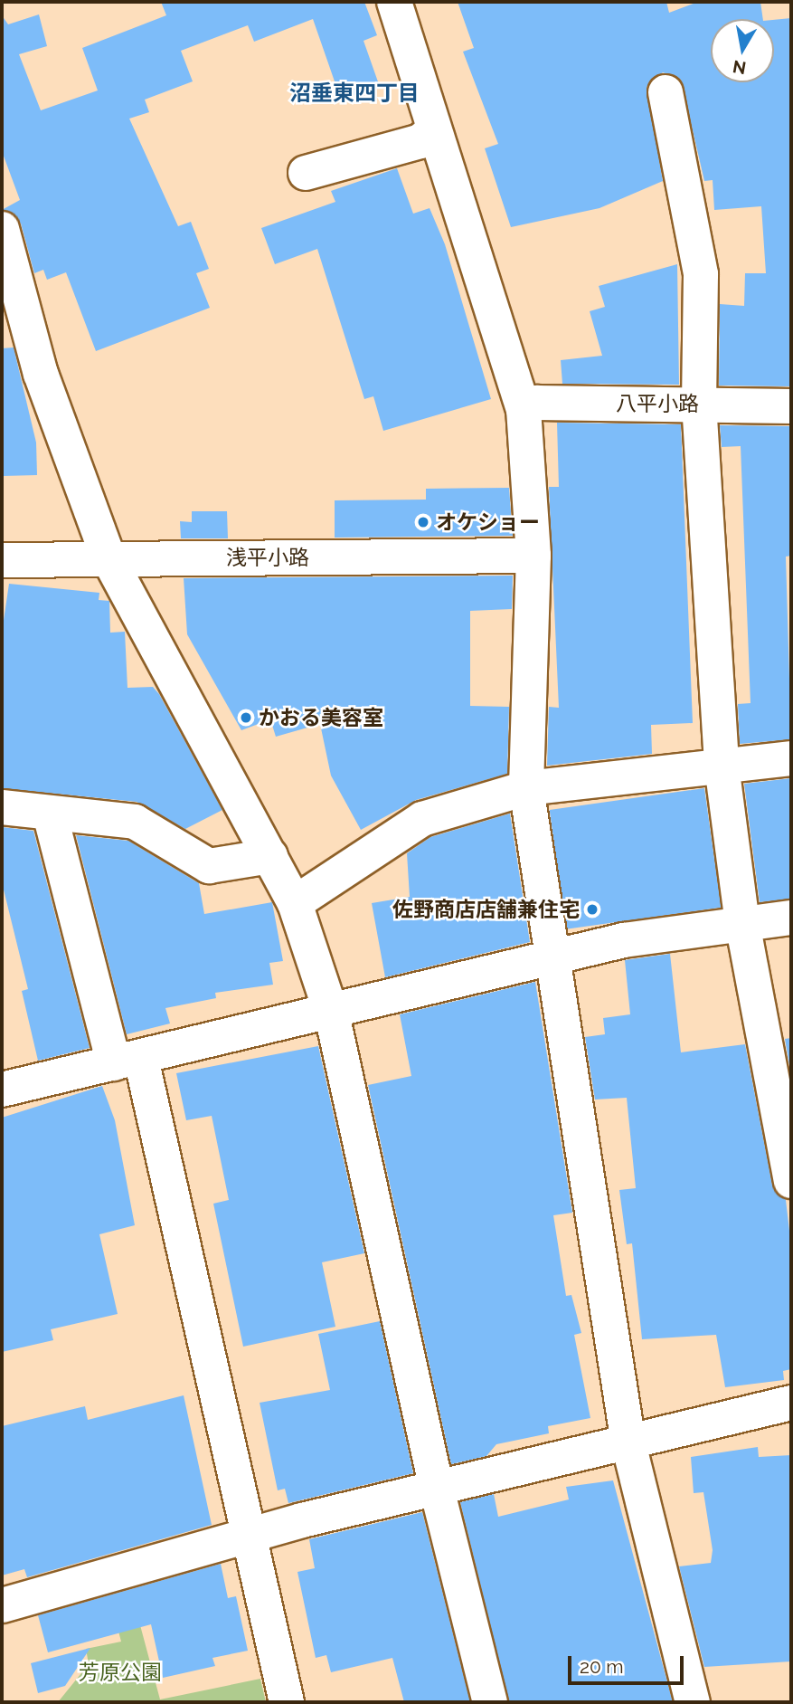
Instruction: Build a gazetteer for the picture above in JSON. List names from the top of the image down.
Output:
{
  "streets": {
    "street": ["八平小路", "浅平小路"]
  },
  "districts": ["沼垂東四丁目"],
  "parks": ["芳原公園"],
  "places": ["オケショー", "かおる美容室", "佐野商店店舗兼住宅"],
  "scale_bar": "20 m",
  "north": "bottom"
}
